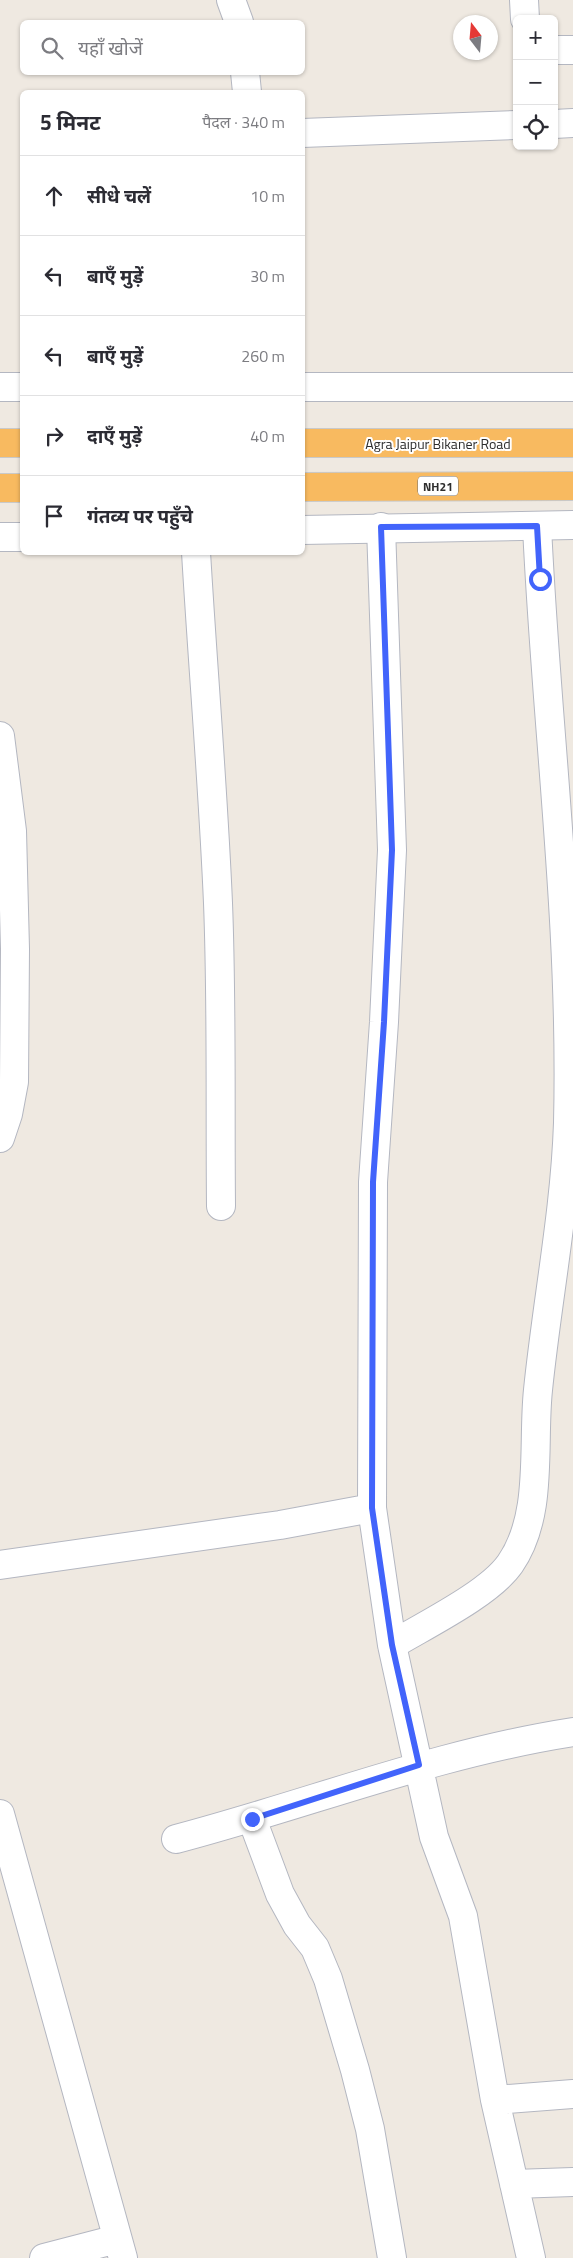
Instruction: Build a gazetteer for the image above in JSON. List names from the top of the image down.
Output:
{
  "streets": {
    "highway": ["Agra Jaipur Bikaner Road", "NH21"]
  },
  "north": "top",
  "page": {
    "map_buttons": ["+", "−"],
    "search": "यहाँ खोजें",
    "heading": ["5 मिनट", "पैदल · 340 m"],
    "list": [
      ["सीधे चलें", "10 m"],
      ["बाएँ मुड़ें", "30 m"],
      ["बाएँ मुड़ें", "260 m"],
      ["दाएँ मुड़ें", "40 m"],
      "गंतव्य पर पहुँचे"
    ]
  }
}
